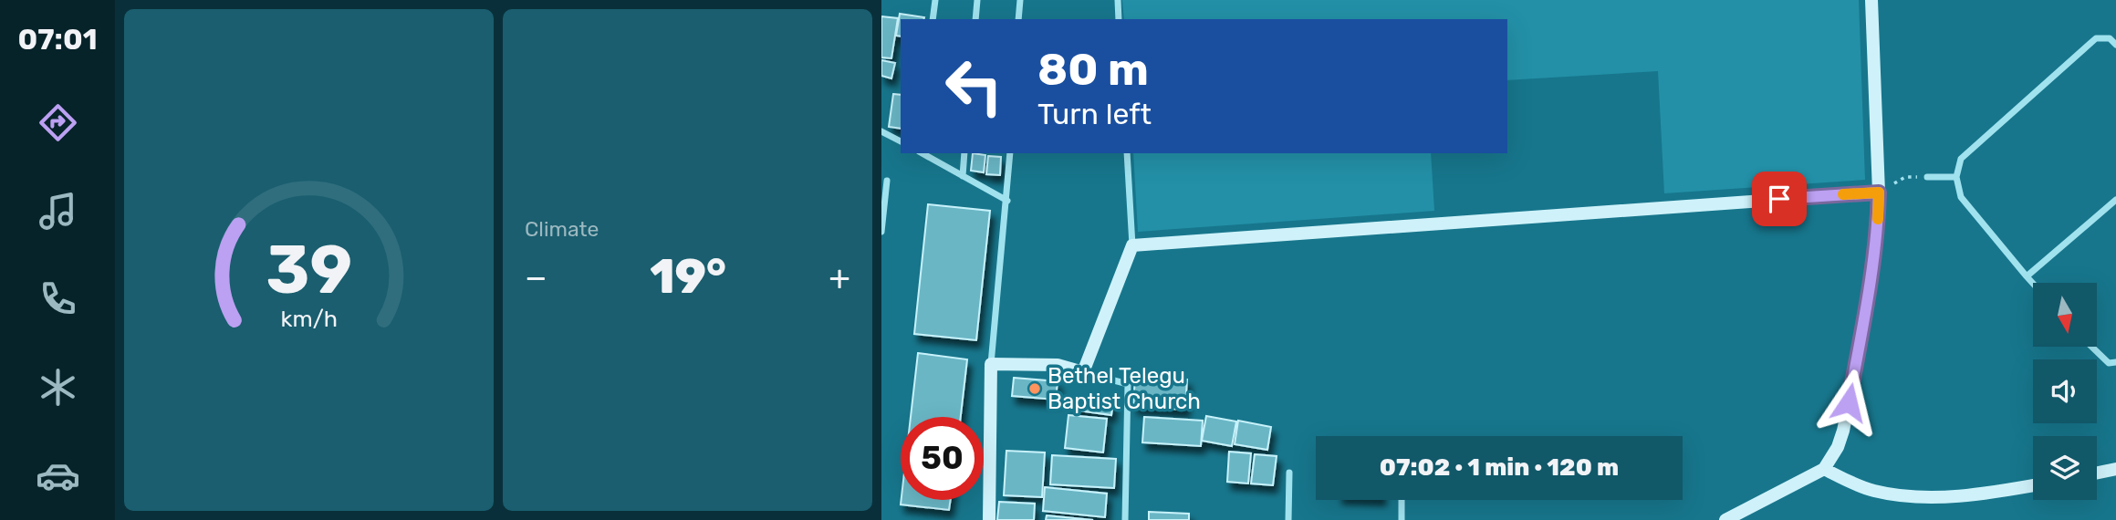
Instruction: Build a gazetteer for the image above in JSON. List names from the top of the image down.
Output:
{
  "places": ["Bethel Telegu Baptist Church"],
  "north": "bottom",
  "page": {
    "tabs": "07:01",
    "tile": "Climate",
    "turn": ["80 m", "Turn left"],
    "heat": ["−", "19°", "+"],
    "limit": "50",
    "trip": "07:02 · 1 min · 120 m",
    "gauge": ["39", "km/h"]
  }
}
